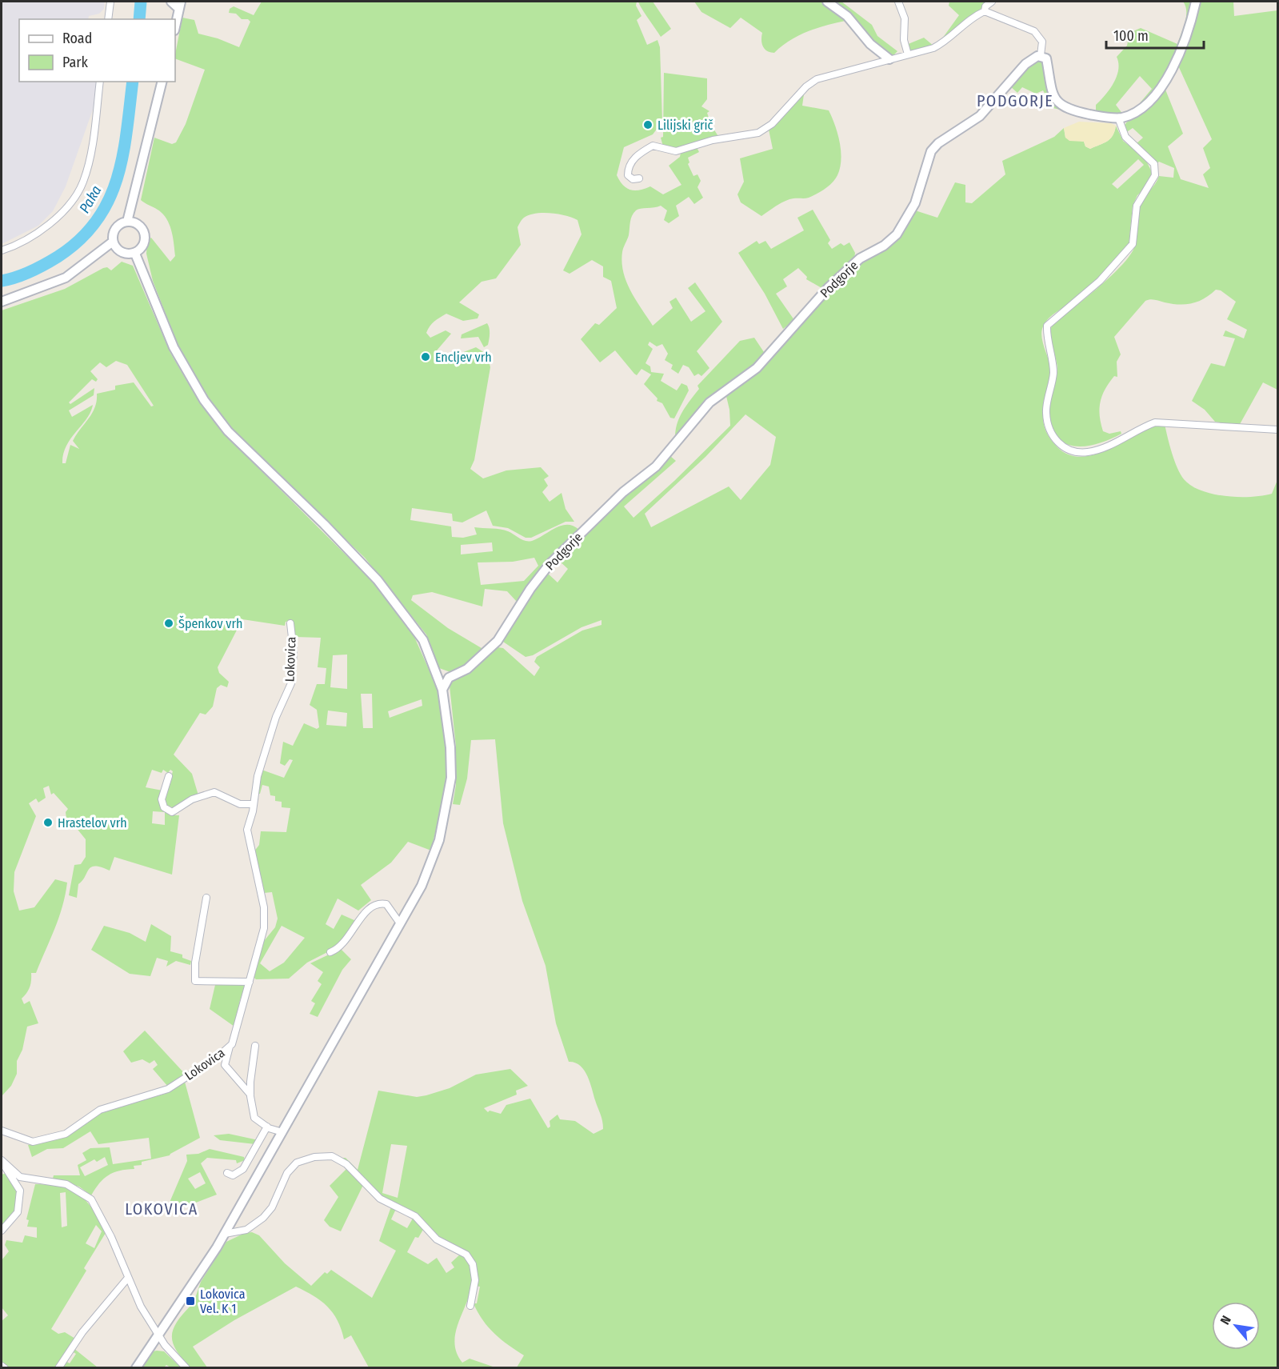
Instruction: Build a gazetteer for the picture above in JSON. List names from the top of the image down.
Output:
{
  "streets": {
    "main road": ["Podgorje"],
    "street": ["Lokovica"]
  },
  "districts": ["PODGORJE", "LOKOVICA"],
  "water": ["Paka"],
  "places": {
    "other": [
      "Lilijski grič",
      "Encljev vrh",
      "Špenkov vrh",
      "Hrastelov vrh"
    ],
    "transit": ["Lokovica Vel. K 1"]
  },
  "legend": ["Road", "Park"],
  "scale_bar": "100 m",
  "north": "top left"
}
